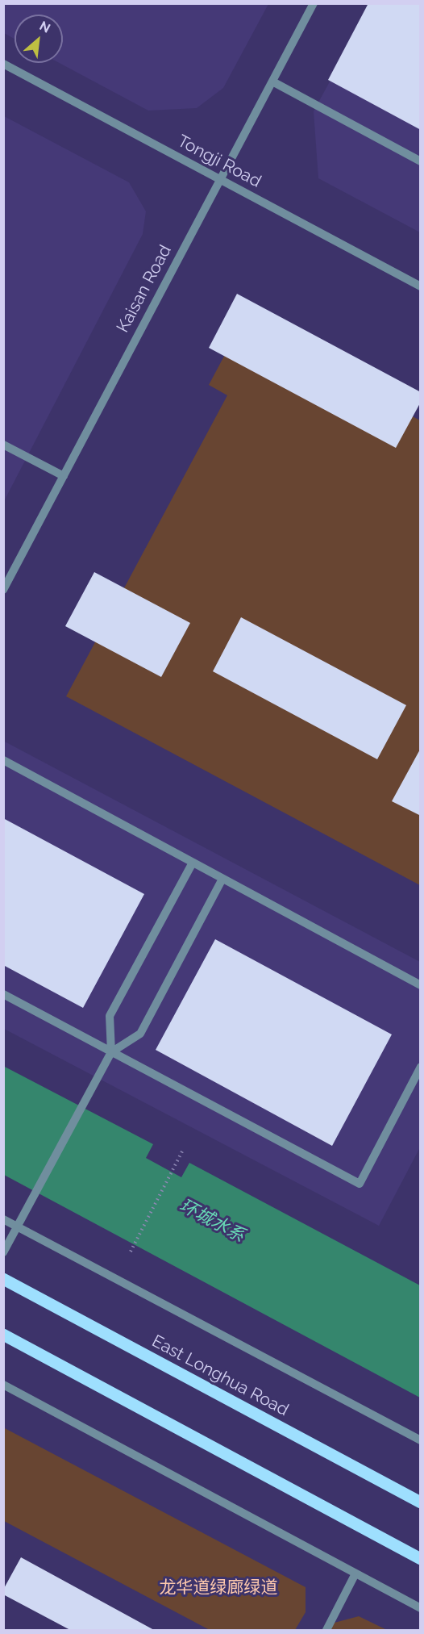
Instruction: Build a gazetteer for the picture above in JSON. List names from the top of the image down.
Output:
{
  "streets": {
    "main road": ["East Longhua Road"],
    "street": ["Tongji Road", "Kaisan Road"]
  },
  "crossings": [
    ["Tongji Road", "Kaisan Road"]
  ],
  "water": ["环城水系"],
  "parks": ["龙华道绿廊绿道"],
  "north": "top right"
}
